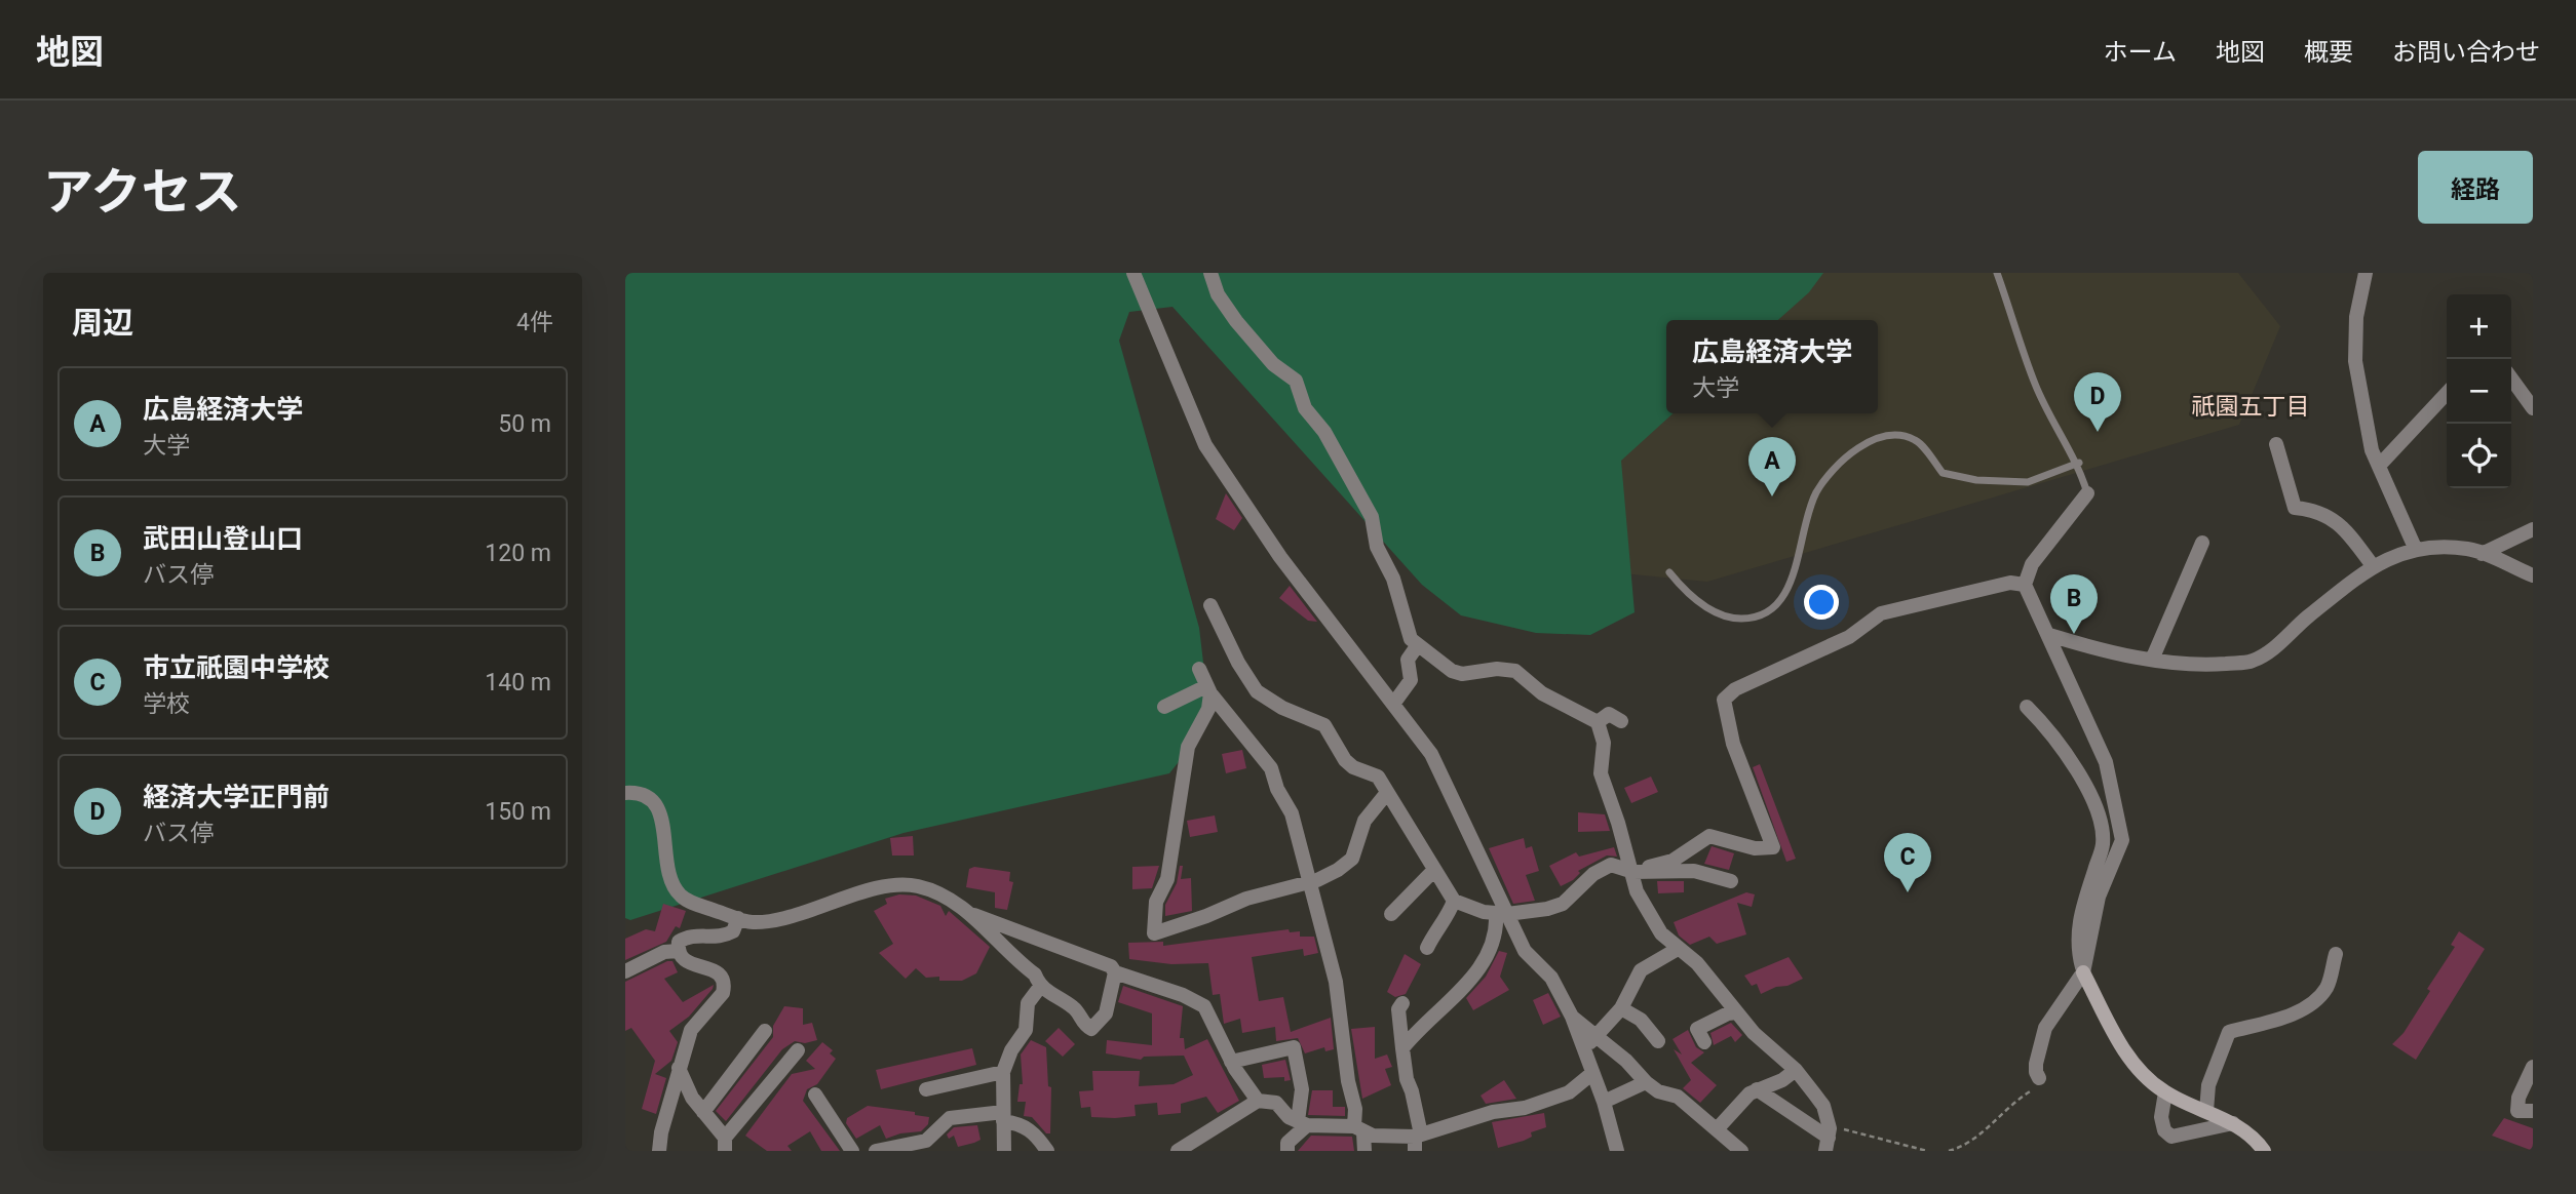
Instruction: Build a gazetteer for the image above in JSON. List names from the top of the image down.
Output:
{
  "districts": ["祇園五丁目"],
  "page": {
    "header": "地図",
    "nav": [
      "ホーム",
      "地図",
      "概要",
      "お問い合わせ"
    ],
    "title": "アクセス",
    "buttons": "経路",
    "heading": ["周辺", "4件"],
    "map_buttons": ["+", "−"],
    "popup": ["広島経済大学", "大学"],
    "list": [
      {
        "mark": "A",
        "name": "広島経済大学",
        "note": "大学",
        "value": "50 m"
      },
      {
        "mark": "B",
        "name": "武田山登山口",
        "note": "バス停",
        "value": "120 m"
      },
      {
        "mark": "C",
        "name": "市立祇園中学校",
        "note": "学校",
        "value": "140 m"
      },
      {
        "mark": "D",
        "name": "経済大学正門前",
        "note": "バス停",
        "value": "150 m"
      }
    ],
    "pins": [
      "D",
      "A",
      "B",
      "C"
    ]
  }
}
